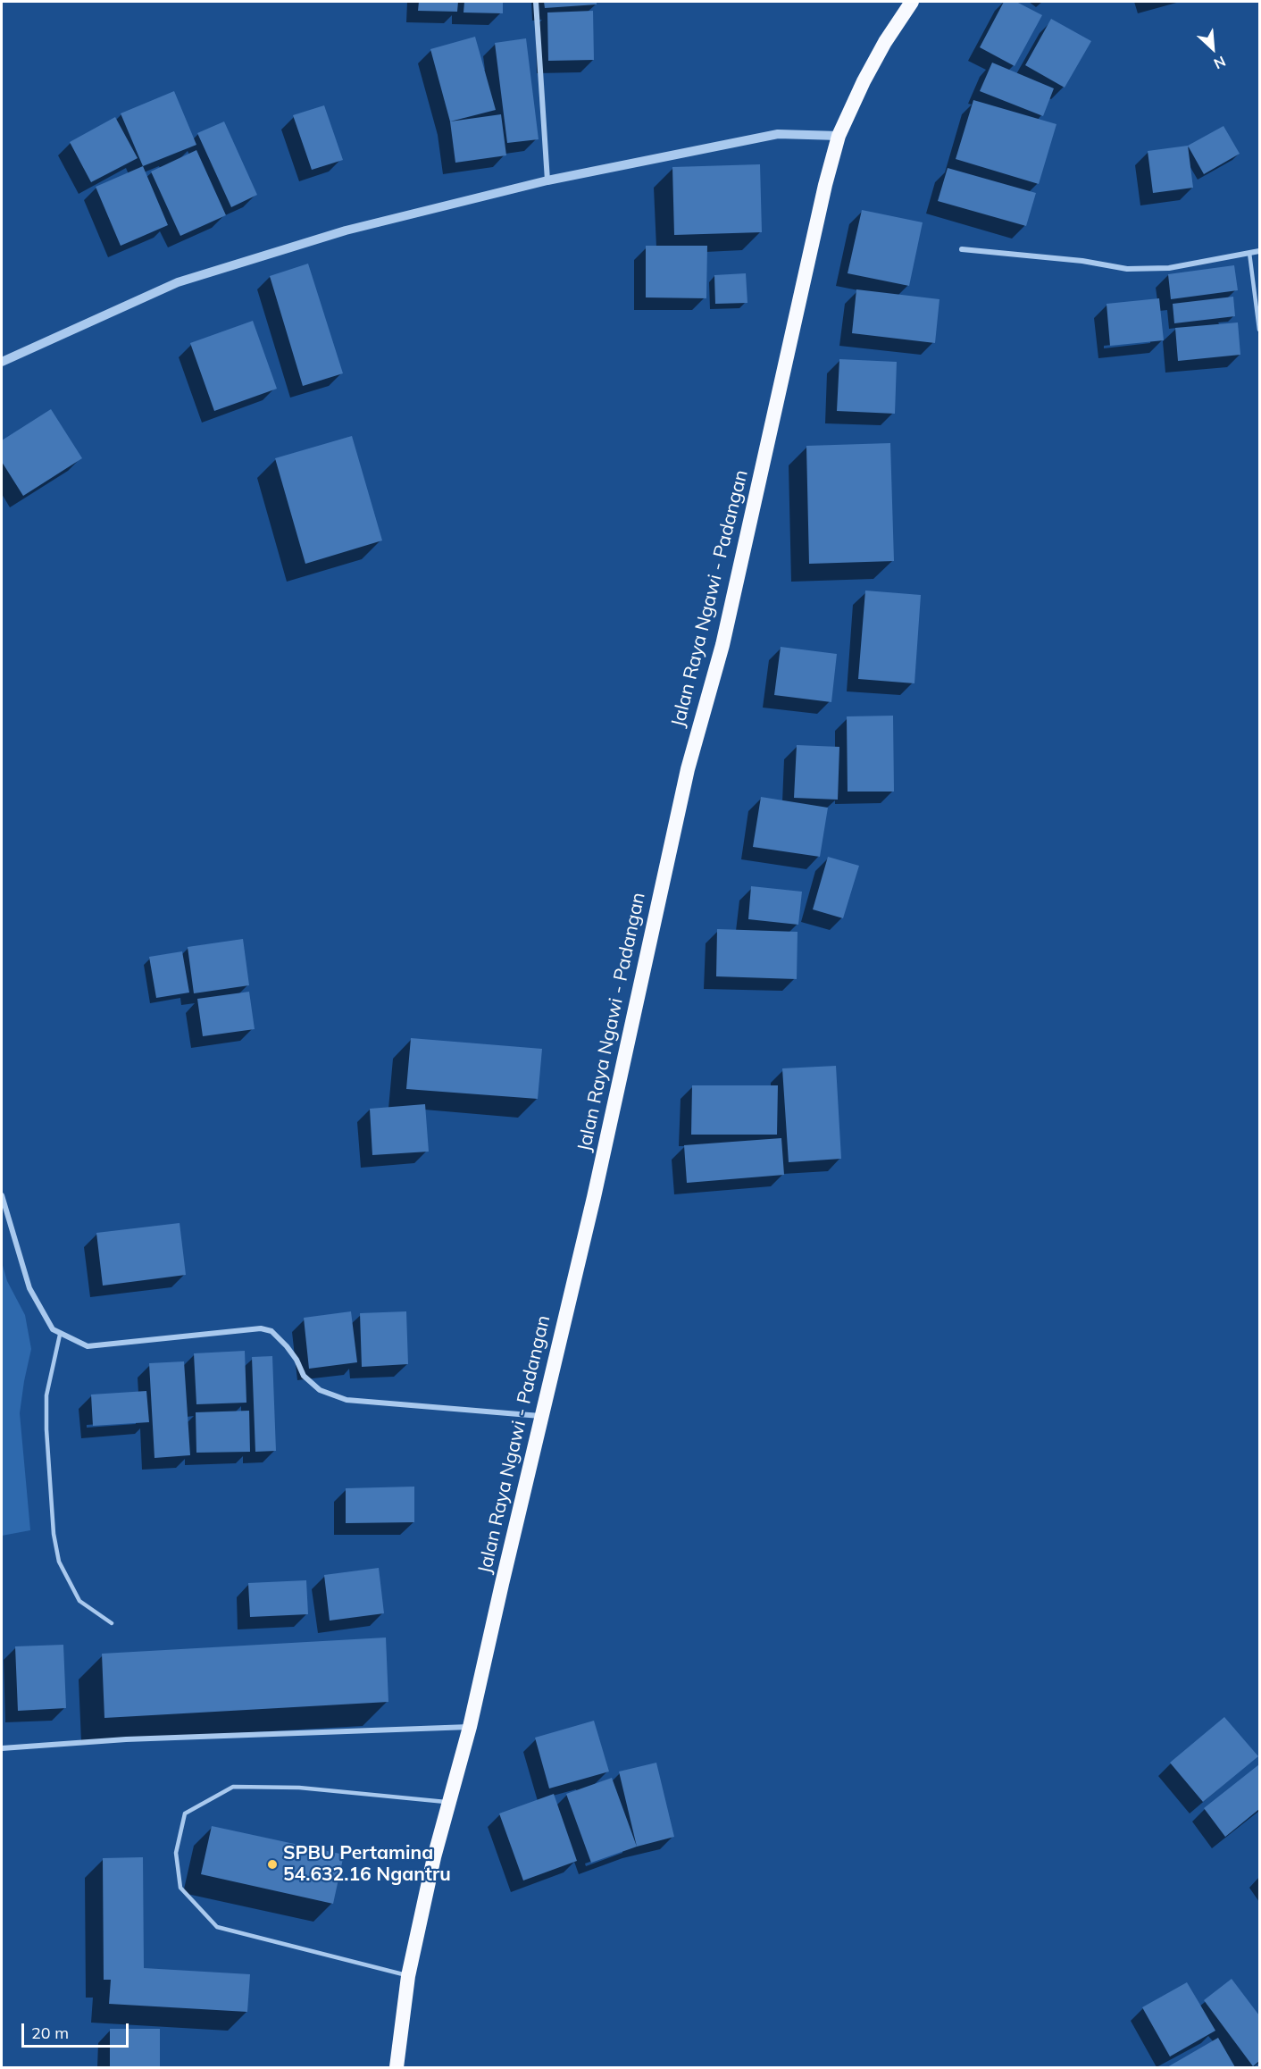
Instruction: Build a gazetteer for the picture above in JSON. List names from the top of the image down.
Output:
{
  "streets": {
    "highway": ["Jalan Raya Ngawi - Padangan"]
  },
  "places": ["SPBU Pertamina 54.632.16 Ngantru"],
  "scale_bar": "20 m",
  "north": "bottom right"
}
